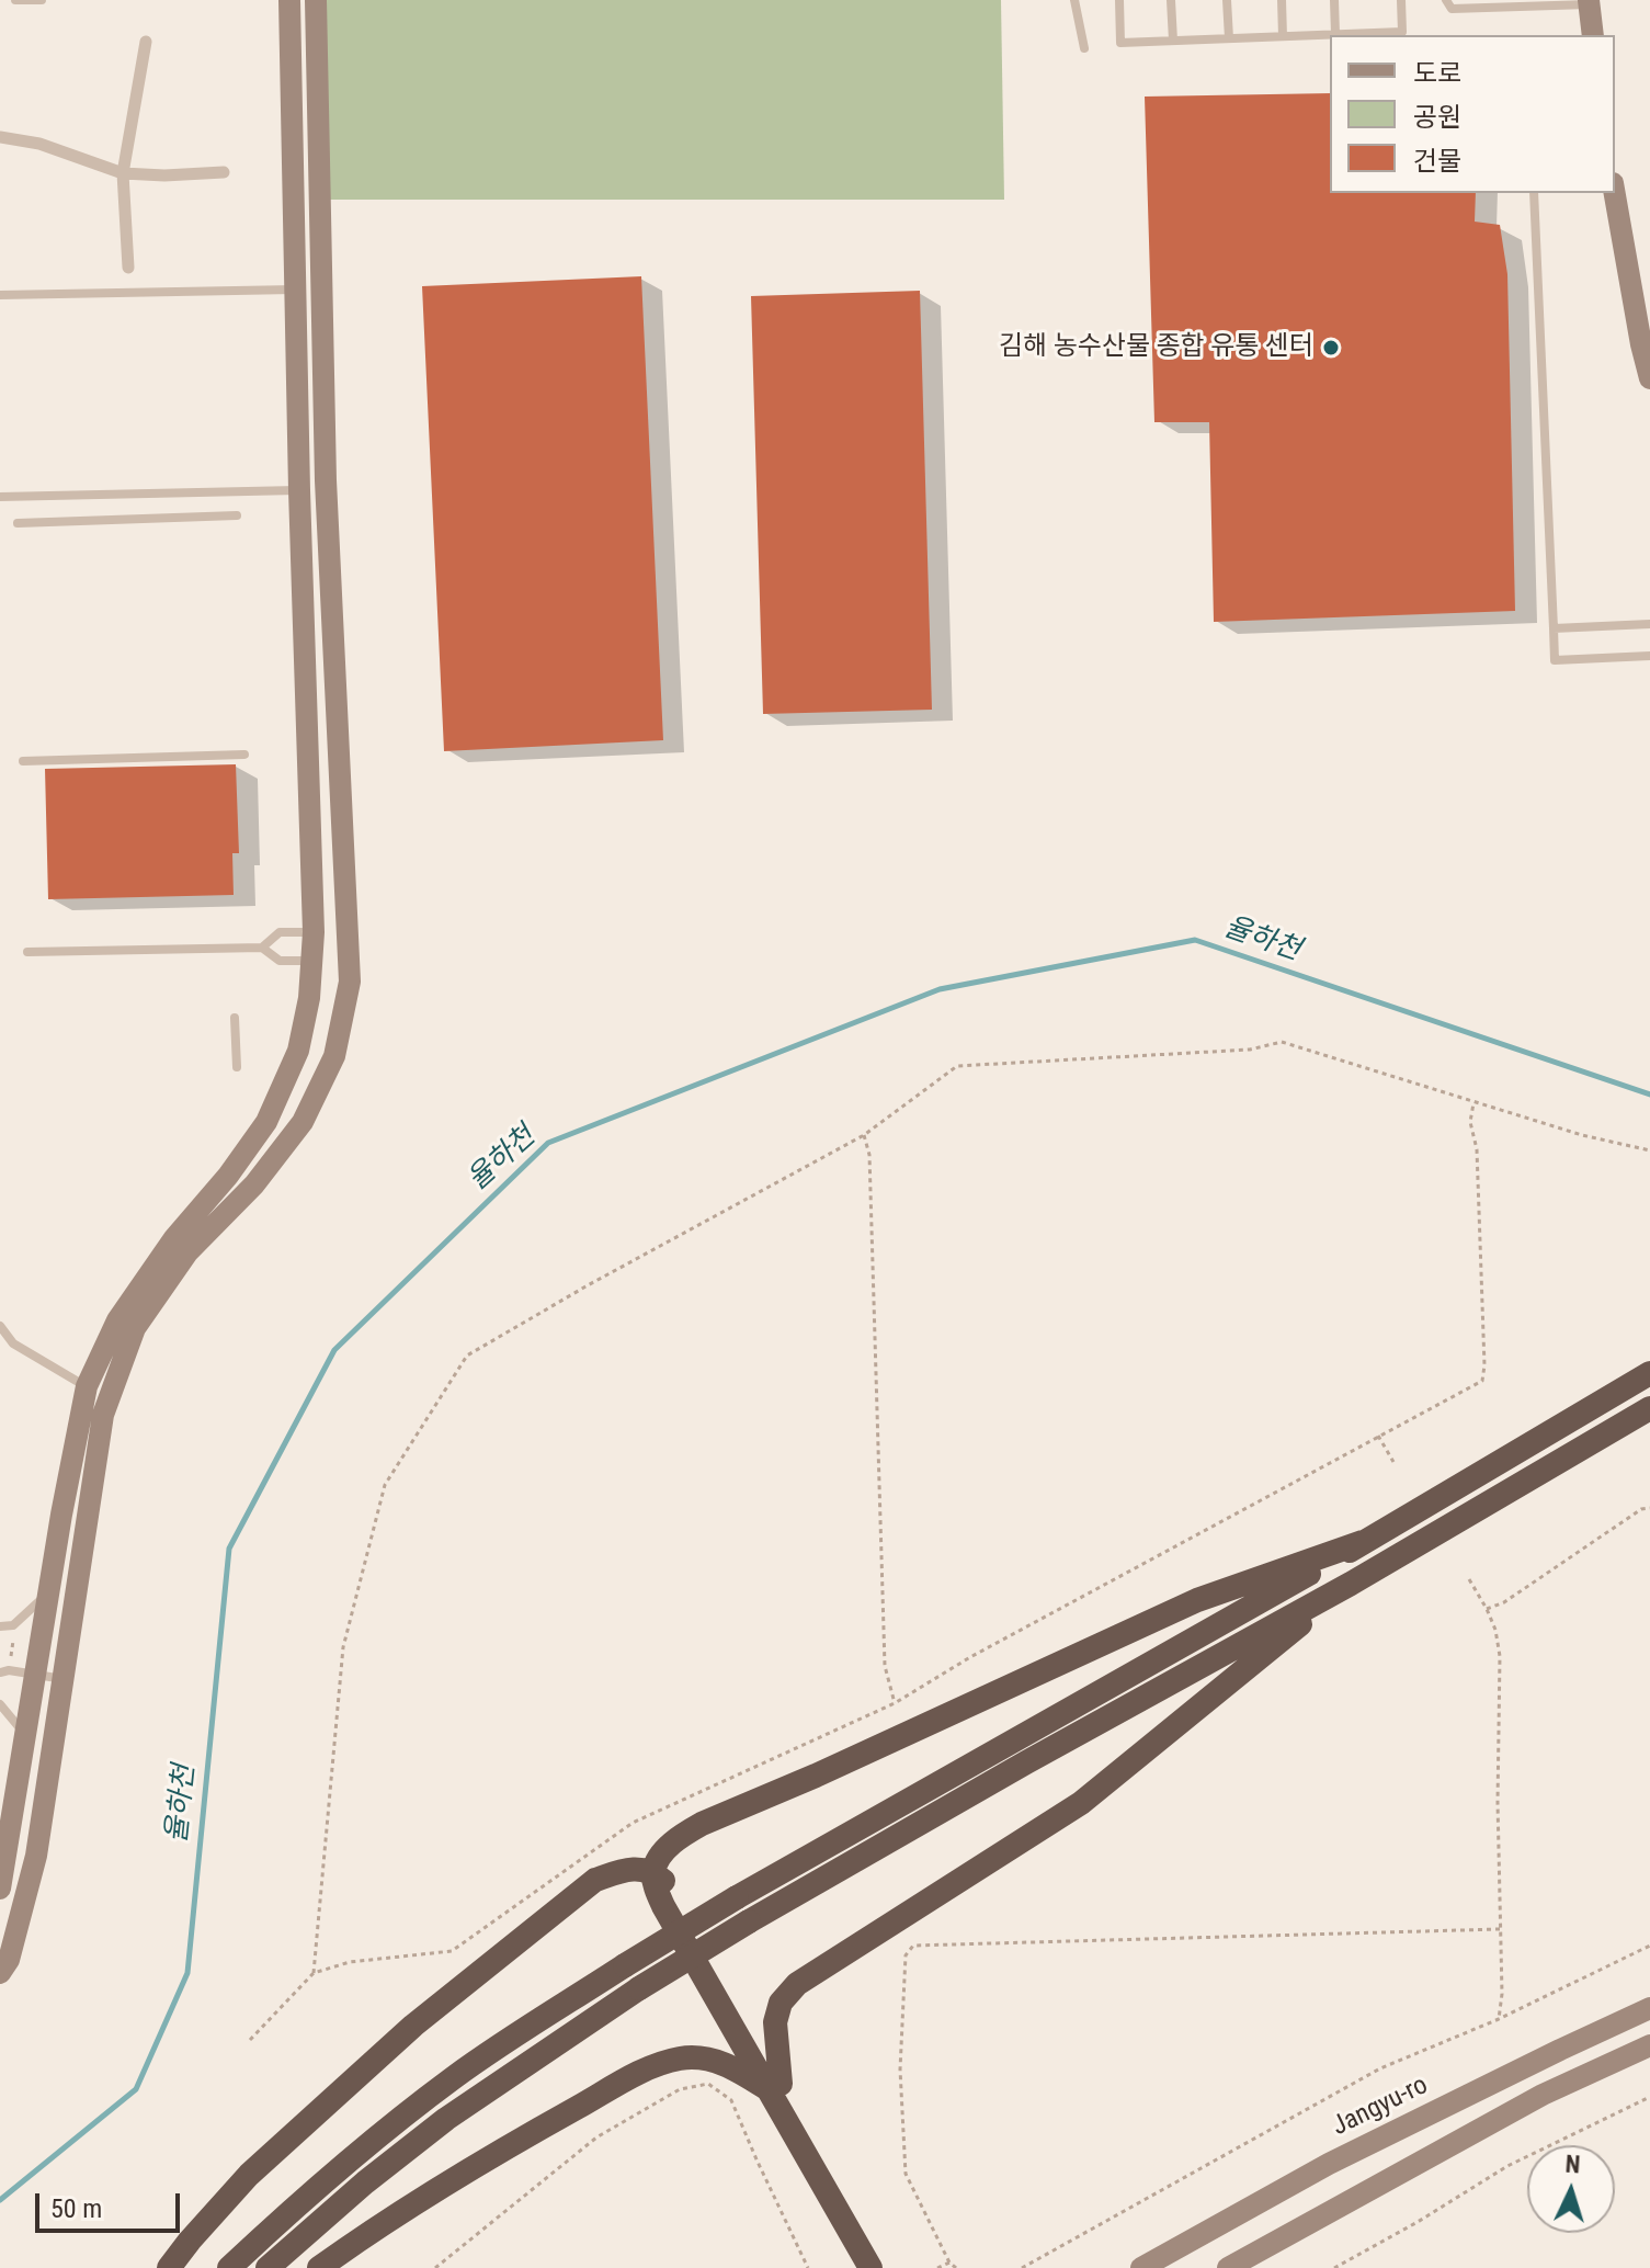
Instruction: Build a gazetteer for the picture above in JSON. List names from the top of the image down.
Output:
{
  "streets": {
    "main road": ["Jangyu-ro"]
  },
  "water": ["율하천"],
  "places": ["김해 농수산물 종합 유통 센터"],
  "legend": ["도로", "공원", "건물"],
  "scale_bar": "50 m",
  "north": "top"
}
